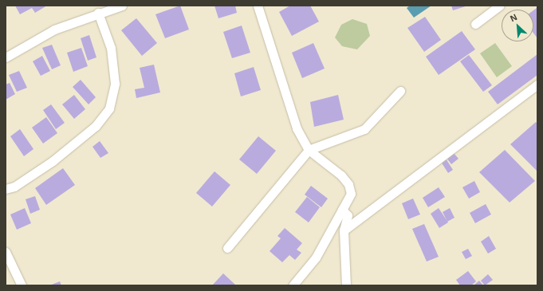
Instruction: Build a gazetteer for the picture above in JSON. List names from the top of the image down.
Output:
{
  "north": "top left"
}
